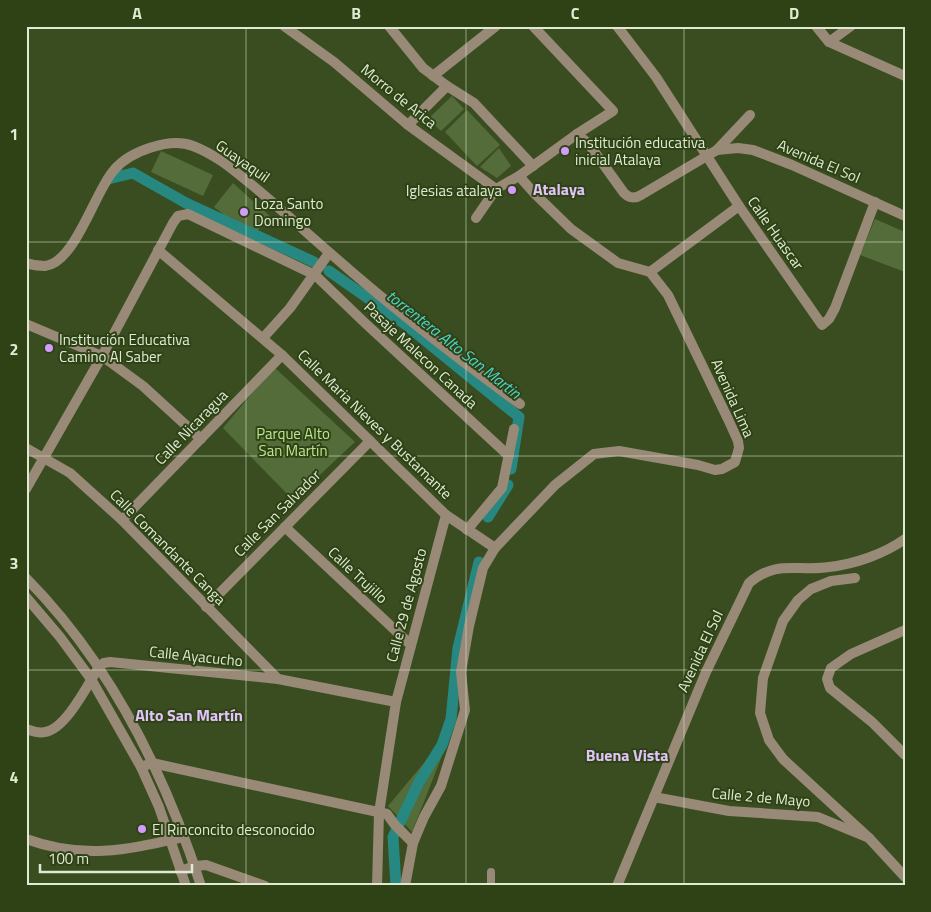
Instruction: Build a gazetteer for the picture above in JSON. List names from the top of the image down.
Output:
{
  "streets": {
    "street": [
      "Morro de Arica",
      "Guayaquil",
      "Avenida El Sol",
      "Calle Huascar",
      "Pasaje Malecon Canada",
      "Avenida Lima",
      "Calle Maria Nieves y Bustamante",
      "Calle Nicaragua",
      "Calle San Salvador",
      "Calle Comandante Canga",
      "Calle Trujillo",
      "Calle 29 de Agosto",
      "Calle Ayacucho",
      "Calle 2 de Mayo"
    ]
  },
  "crossings": [
    ["Avenida El Sol", "Calle Huascar"],
    ["Avenida El Sol", "Calle 2 de Mayo"],
    ["Pasaje Malecon Canada", "Calle Maria Nieves y Bustamante"],
    ["Avenida Lima", "Calle Maria Nieves y Bustamante"],
    ["Calle Maria Nieves y Bustamante", "Calle Nicaragua"],
    ["Calle Maria Nieves y Bustamante", "Calle San Salvador"],
    ["Calle Maria Nieves y Bustamante", "Calle 29 de Agosto"],
    ["Calle Nicaragua", "Calle Comandante Canga"],
    ["Calle San Salvador", "Calle Comandante Canga"],
    ["Calle San Salvador", "Calle Trujillo"],
    ["Calle Comandante Canga", "Calle Ayacucho"],
    ["Calle Trujillo", "Calle 29 de Agosto"],
    ["Calle 29 de Agosto", "Calle Ayacucho"]
  ],
  "districts": ["Atalaya", "Alto San Martín", "Buena Vista"],
  "water": ["torrentera Alto San Martin"],
  "parks": ["Parque Alto San Martín"],
  "places": [
    "Institución educativa inicial Atalaya",
    "Iglesias atalaya",
    "Loza Santo Domingo",
    "Institución Educativa Camino Al Saber",
    "El Rinconcito desconocido"
  ],
  "scale_bar": "100 m",
  "grid": {
    "columns": [
      "A",
      "B",
      "C",
      "D"
    ],
    "rows": [
      "1",
      "2",
      "3",
      "4"
    ]
  }
}
